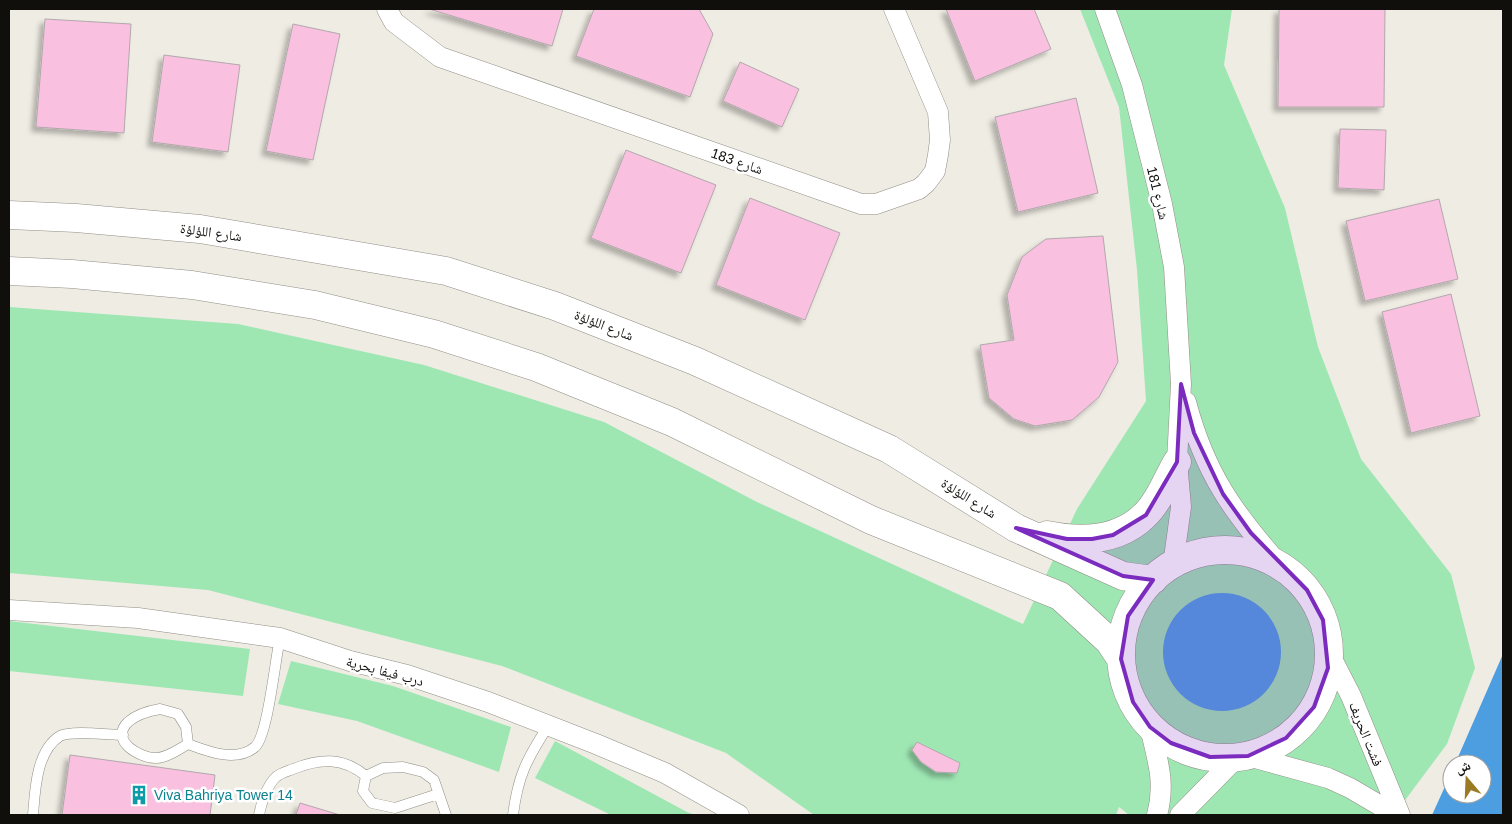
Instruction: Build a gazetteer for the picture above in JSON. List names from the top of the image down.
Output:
{
  "streets": {
    "main road": ["شارع اللؤلؤة"],
    "street": [
      "شارع 183",
      "شارع 181",
      "درب فيفا بحرية",
      "فشت الحريف"
    ]
  },
  "crossings": [
    ["شارع 181", "شارع اللؤلؤة"]
  ],
  "places": {
    "building": ["Viva Bahriya Tower 14"]
  },
  "north": "top"
}
